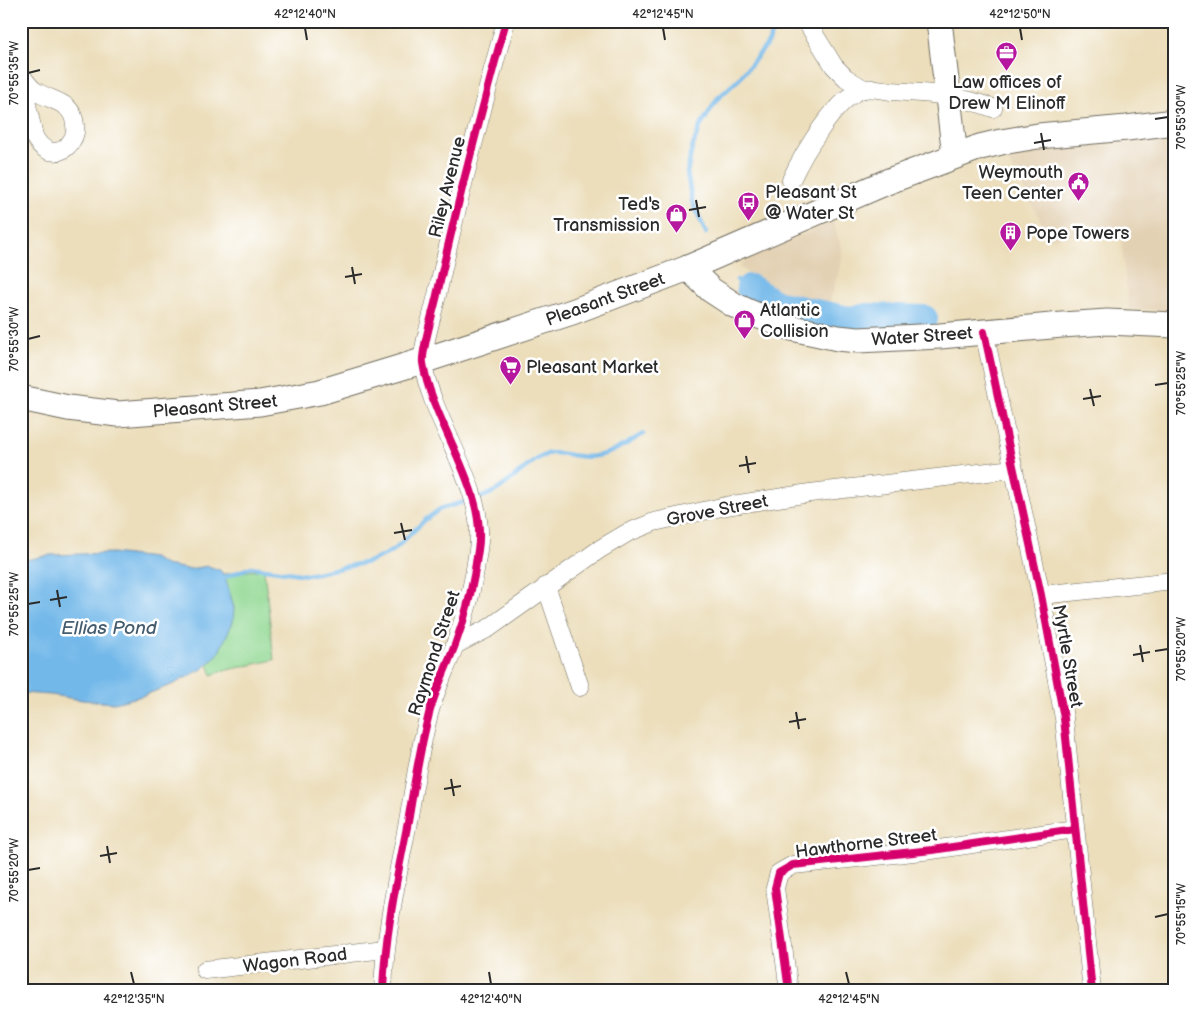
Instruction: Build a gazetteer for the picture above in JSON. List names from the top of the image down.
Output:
{
  "streets": {
    "main road": ["Pleasant Street", "Water Street"],
    "street": [
      "Riley Avenue",
      "Grove Street",
      "Raymond Street",
      "Myrtle Street",
      "Hawthorne Street",
      "Wagon Road"
    ]
  },
  "crossings": [
    ["Riley Avenue", "Pleasant Street"],
    ["Riley Avenue", "Raymond Street"],
    ["Pleasant Street", "Water Street"],
    ["Pleasant Street", "Raymond Street"],
    ["Water Street", "Myrtle Street"],
    ["Grove Street", "Raymond Street"],
    ["Grove Street", "Myrtle Street"],
    ["Raymond Street", "Wagon Road"],
    ["Myrtle Street", "Hawthorne Street"]
  ],
  "water": ["Ellias Pond"],
  "places": {
    "office": ["Law offices of Drew M Elinoff"],
    "public building": ["Weymouth Teen Center"],
    "bus stop": ["Pleasant St @ Water St"],
    "shop": ["Ted's Transmission", "Atlantic Collision"],
    "building": ["Pope Towers"],
    "supermarket": ["Pleasant Market"]
  },
  "coordinates": [
    "42°12'40\"N",
    "42°12'45\"N",
    "42°12'50\"N",
    "70°55'35\"W",
    "70°55'30\"W",
    "70°55'25\"W",
    "70°55'20\"W",
    "70°55'15\"W",
    "42°12'35\"N"
  ]
}
